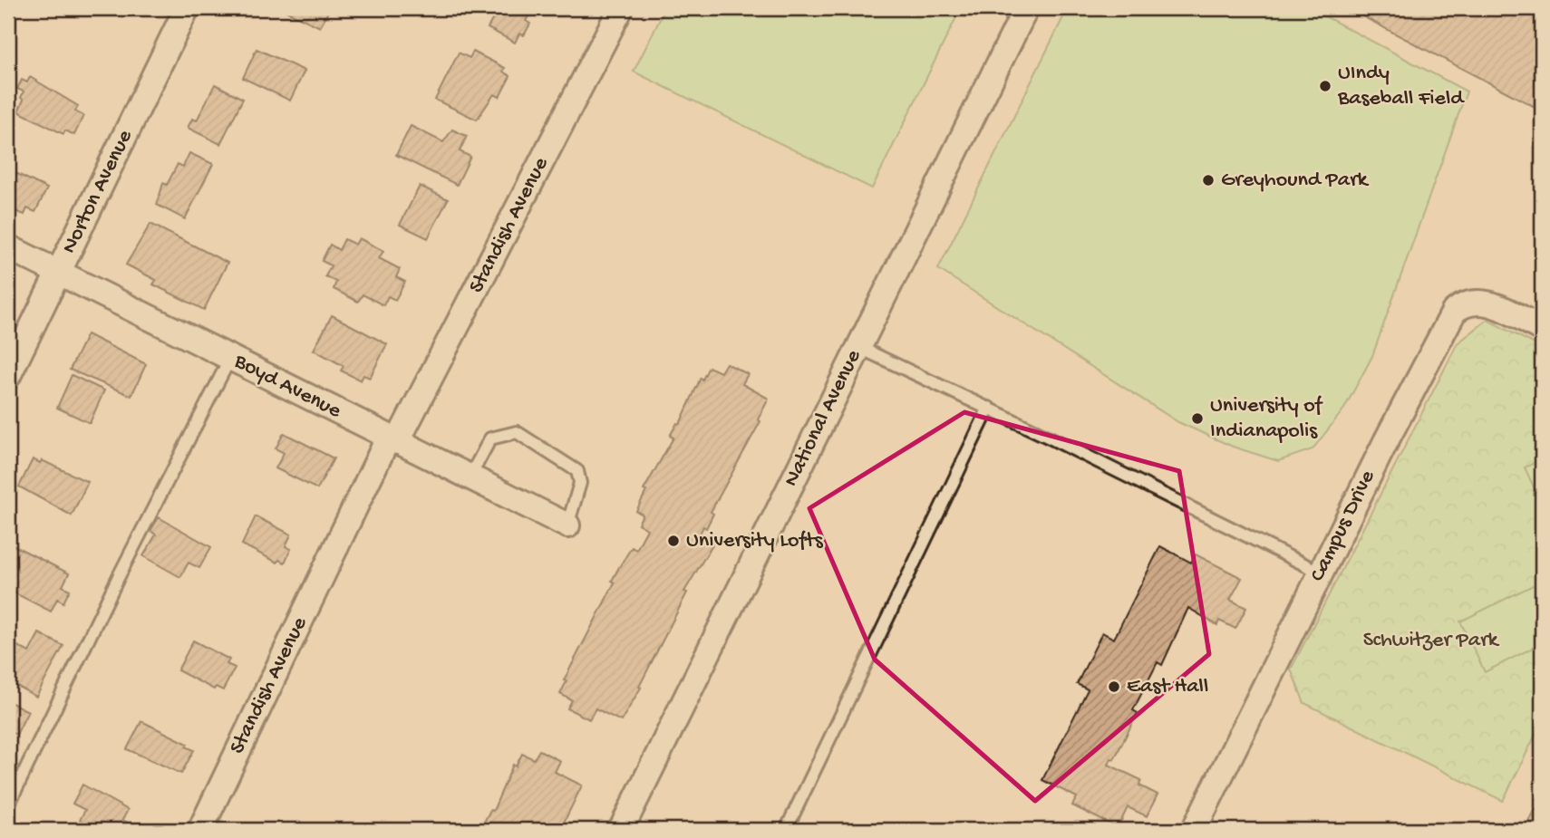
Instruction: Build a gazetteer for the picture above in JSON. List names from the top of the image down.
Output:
{
  "streets": {
    "street": [
      "Norton Avenue",
      "Standish Avenue",
      "Boyd Avenue",
      "National Avenue",
      "Campus Drive"
    ]
  },
  "crossings": [
    ["Norton Avenue", "Boyd Avenue"],
    ["Standish Avenue", "Boyd Avenue"]
  ],
  "parks": ["Schwitzer Park"],
  "places": [
    "UIndy Baseball Field",
    "Greyhound Park",
    "University of Indianapolis",
    "University Lofts",
    "East Hall"
  ]
}
